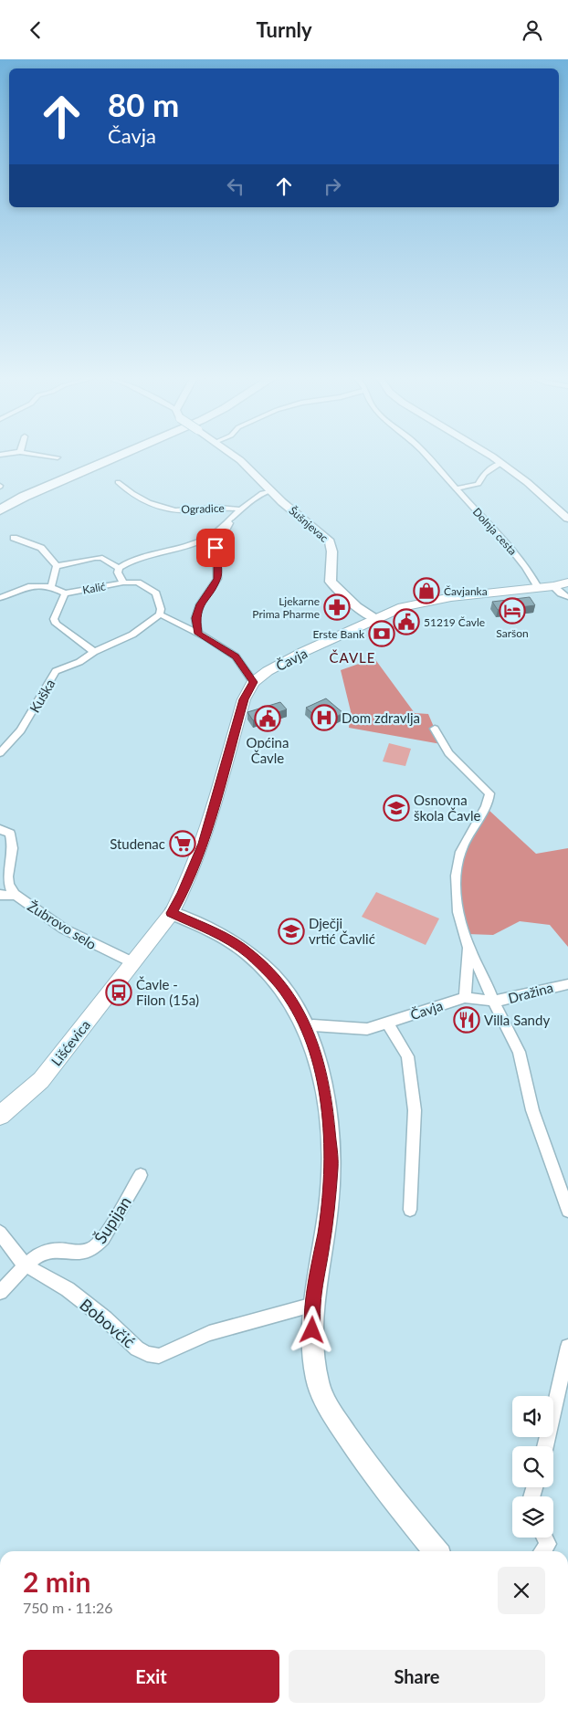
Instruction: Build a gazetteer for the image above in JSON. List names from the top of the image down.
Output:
{
  "streets": {
    "main road": ["Šušnjevac", "Čavja", "Lišćevica"],
    "street": [
      "Ogradice",
      "Dolnja cesta",
      "Kalić",
      "Kuška",
      "Žubrovo selo",
      "Dražina",
      "Šupijan",
      "Bobovčić"
    ]
  },
  "crossings": [
    ["Šušnjevac", "Čavja"],
    ["Dolnja cesta", "Čavja"],
    ["Kalić", "Kuška"],
    ["Čavja", "Žubrovo selo"],
    ["Čavja", "Dražina"],
    ["Čavja", "Lišćevica"],
    ["Žubrovo selo", "Lišćevica"],
    ["Šupijan", "Bobovčić"]
  ],
  "districts": ["ČAVLE"],
  "places": {
    "shop": ["Čavjanka"],
    "pharmacy": ["Ljekarne Prima Pharme"],
    "hotel": ["Saršon"],
    "public building": ["51219 Čavle", "Općina Čavle"],
    "bank": ["Erste Bank"],
    "hospital": ["Dom zdravlja"],
    "school or university": ["Osnovna škola Čavle", "Dječji vrtić Čavlić"],
    "supermarket": ["Studenac"],
    "bus stop": ["Čavle - Filon (15a)"],
    "restaurant": ["Villa Sandy"]
  },
  "page": {
    "header": "Turnly",
    "turn": ["80 m", "Čavja"],
    "heading": ["2 min", "750 m · 11:26"],
    "buttons": ["Exit", "Share"]
  }
}
